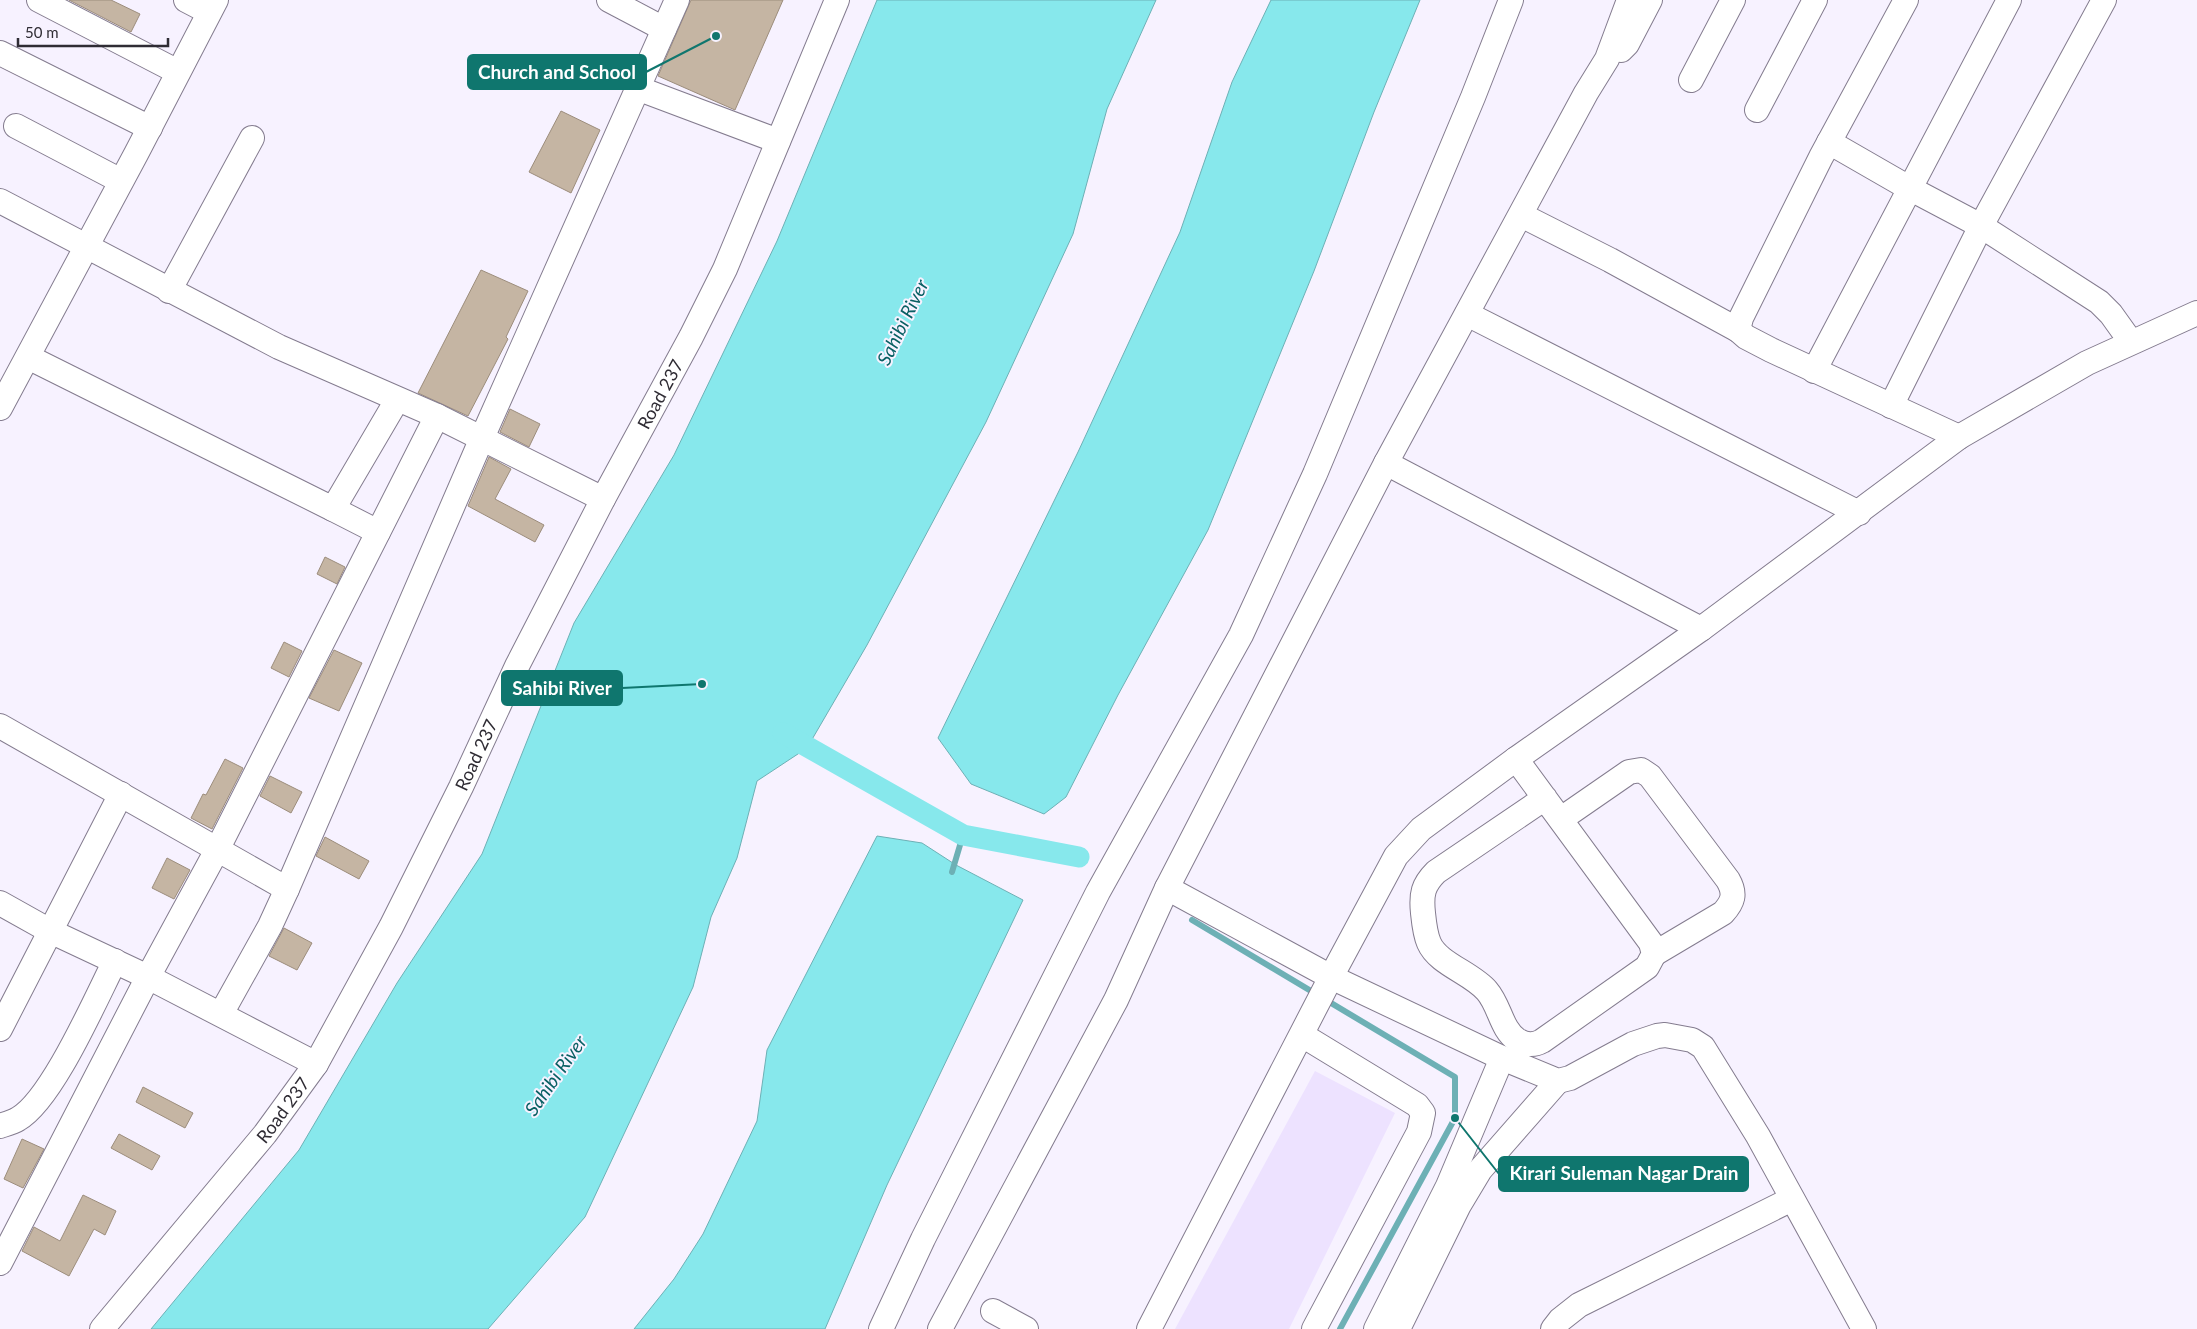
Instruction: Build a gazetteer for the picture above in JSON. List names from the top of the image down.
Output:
{
  "streets": {
    "street": ["Road 237"]
  },
  "water": ["Sahibi River"],
  "places": ["Church and School", "Sahibi River", "Kirari Suleman Nagar Drain"],
  "scale_bar": "50 m"
}
